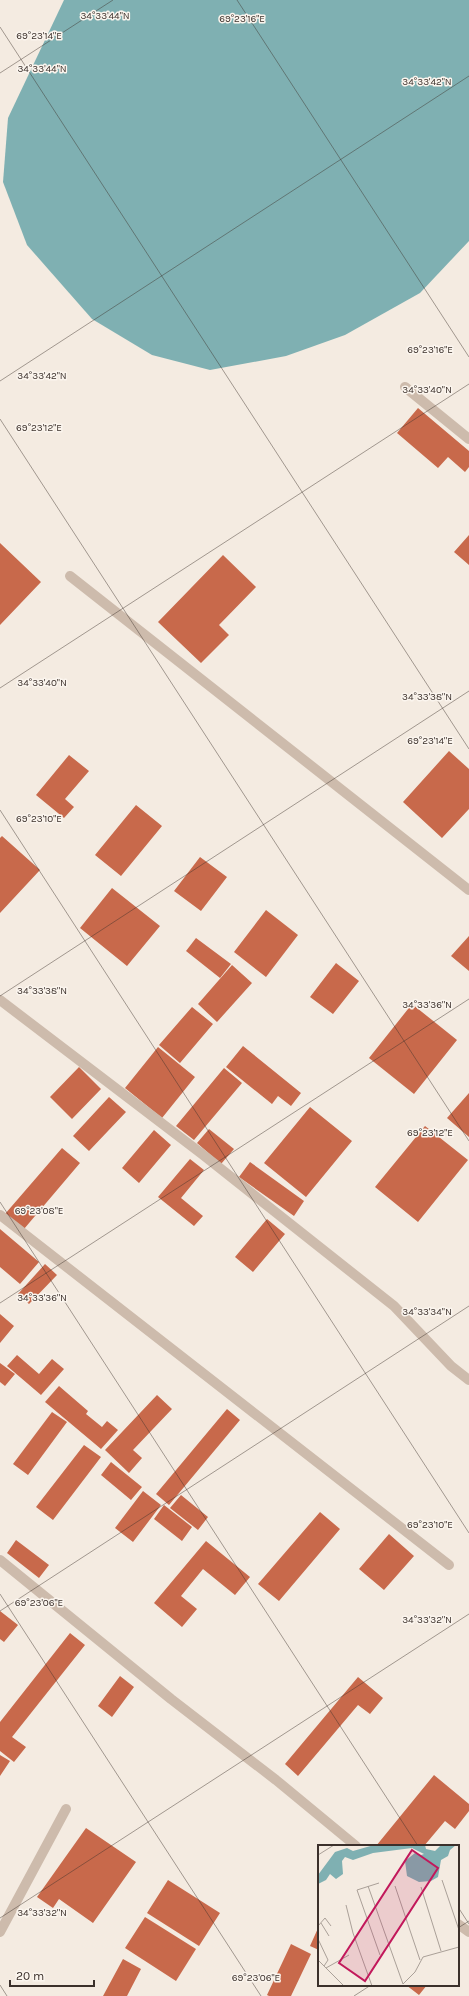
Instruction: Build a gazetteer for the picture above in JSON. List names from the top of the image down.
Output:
{
  "scale_bar": "20 m",
  "coordinates": [
    "34°33'44\"N",
    "69°23'16\"E",
    "69°23'14\"E",
    "34°33'42\"N",
    "34°33'40\"N",
    "69°23'12\"E",
    "34°33'38\"N",
    "69°23'10\"E",
    "34°33'36\"N",
    "69°23'08\"E",
    "34°33'34\"N",
    "69°23'06\"E",
    "34°33'32\"N"
  ]
}
